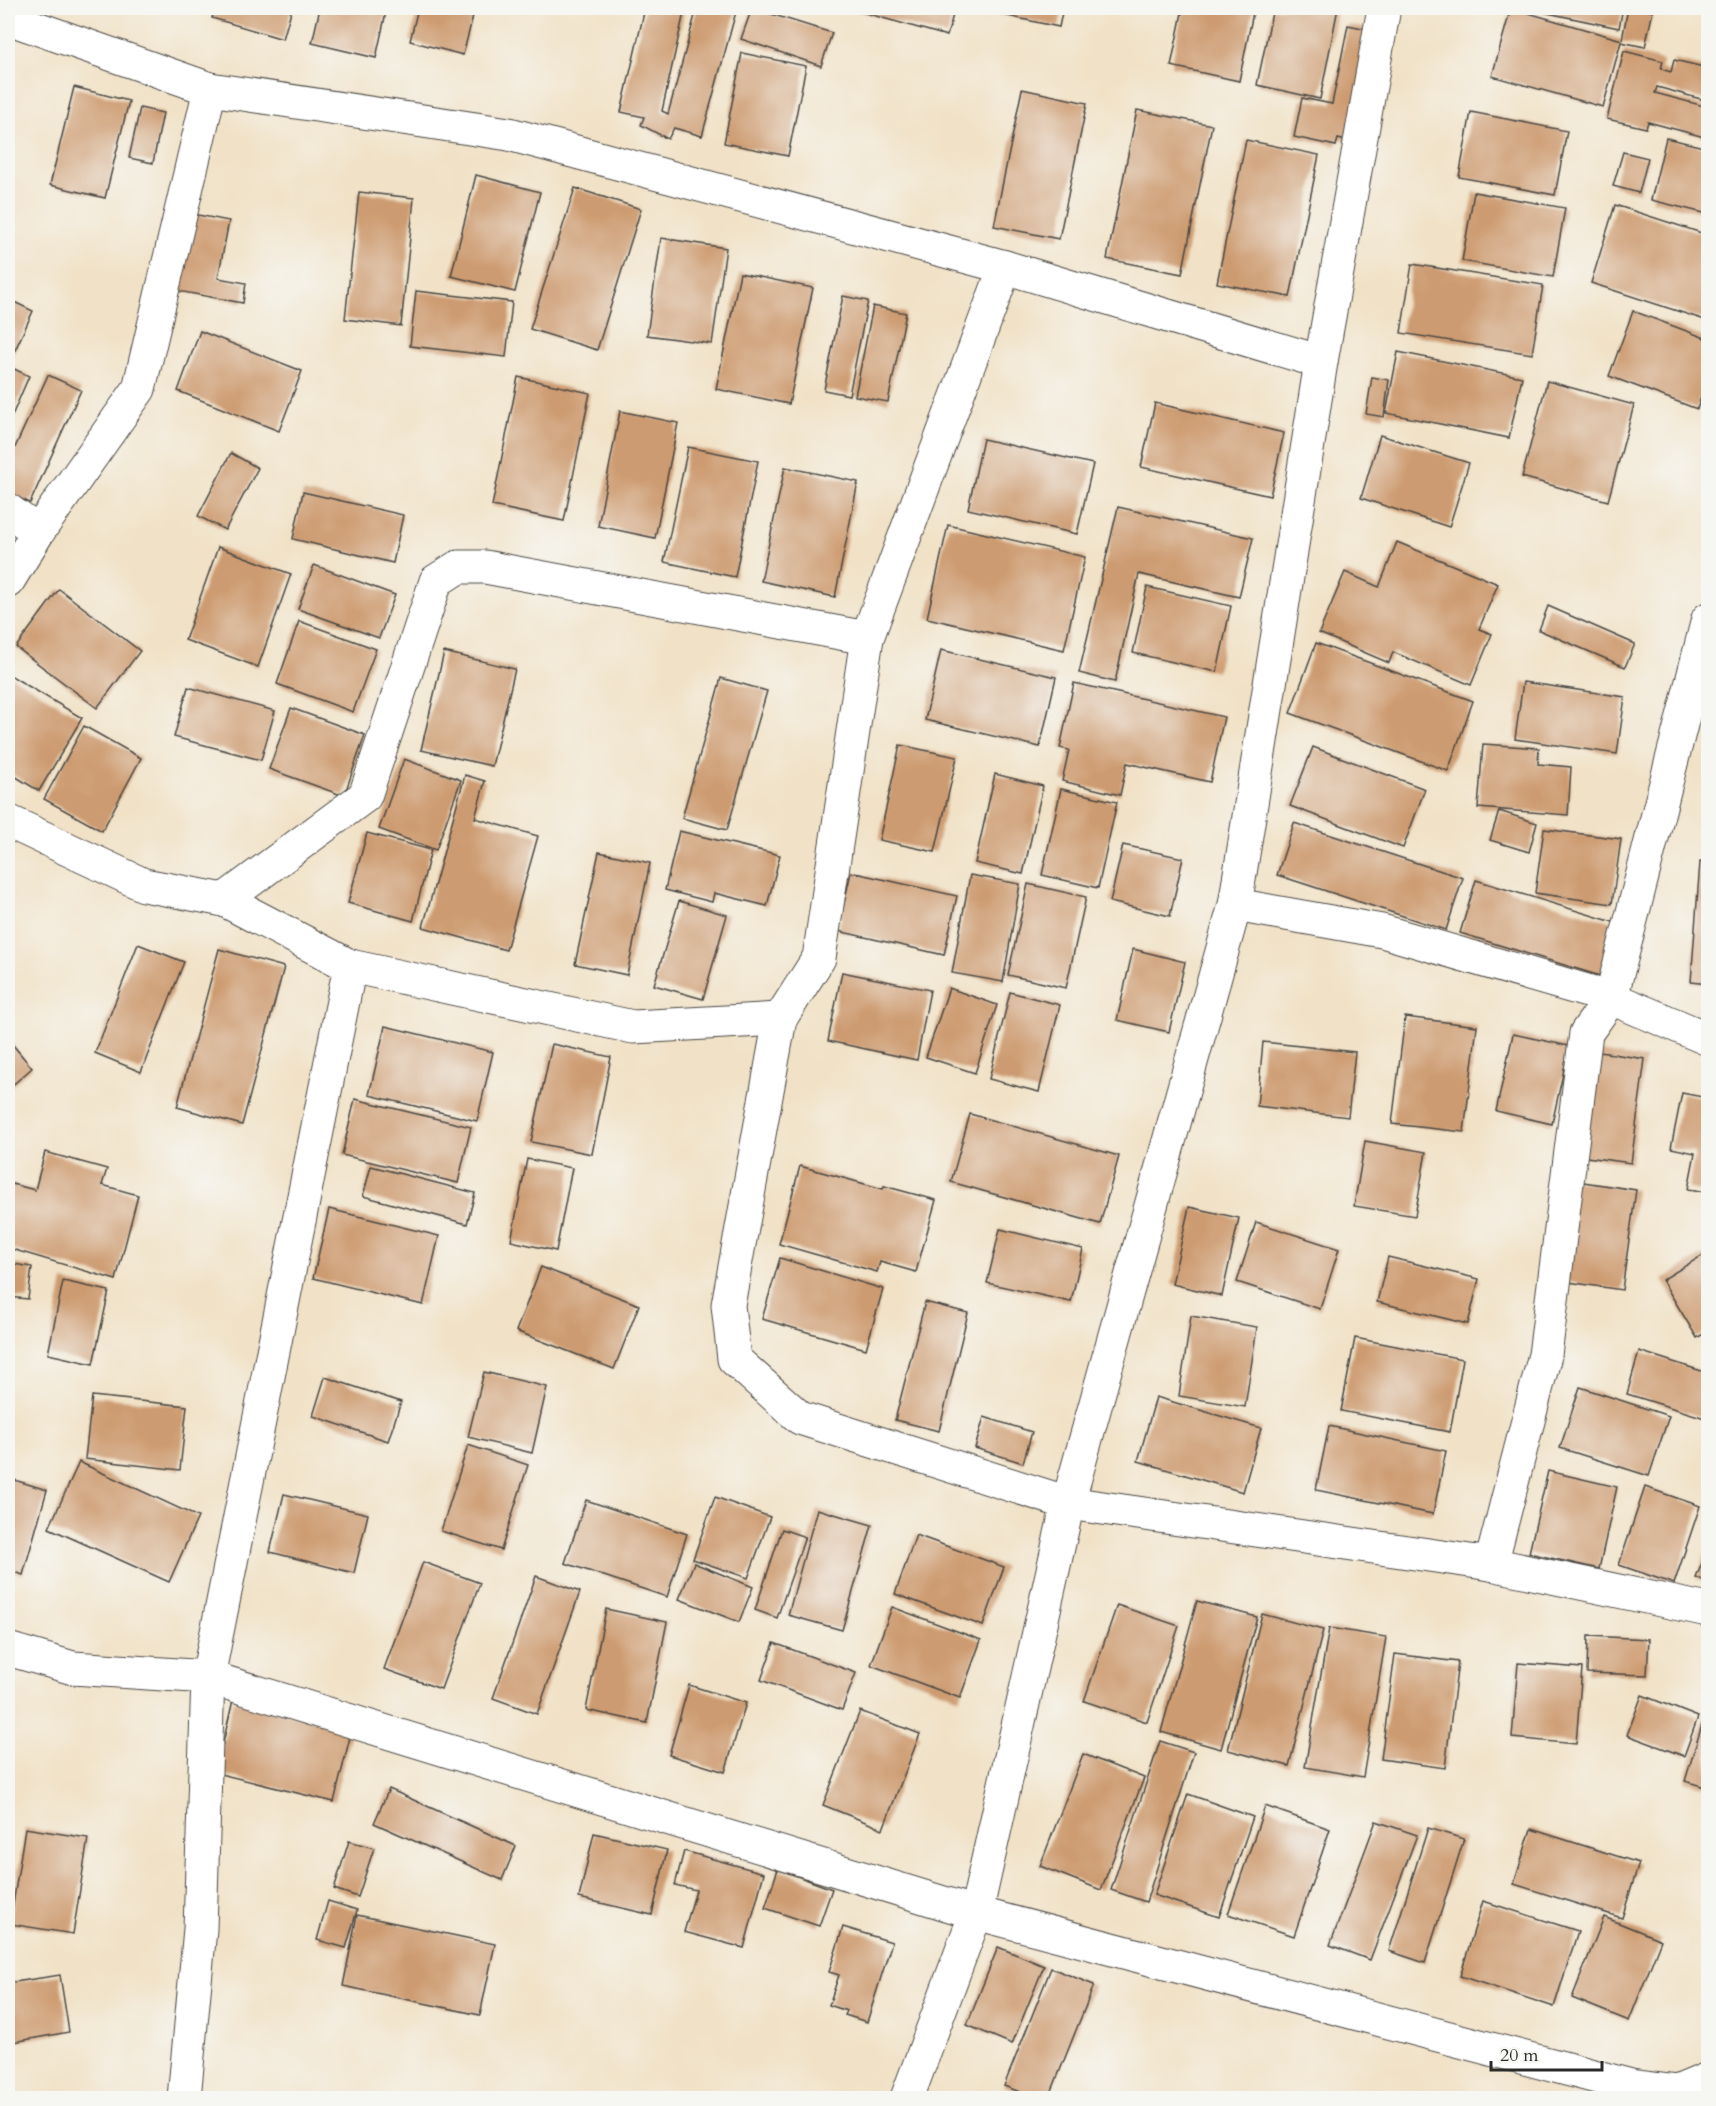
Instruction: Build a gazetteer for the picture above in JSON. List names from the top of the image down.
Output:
{
  "scale_bar": "20 m"
}
